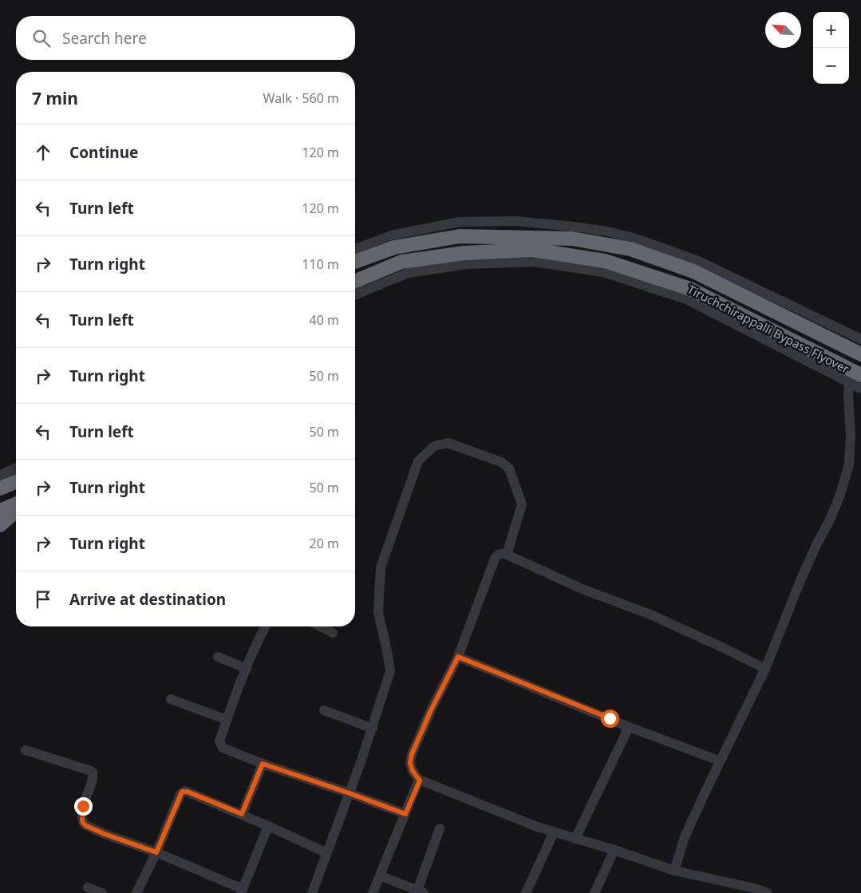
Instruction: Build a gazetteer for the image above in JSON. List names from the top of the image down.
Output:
{
  "streets": {
    "highway": ["Tiruchchirappalli Bypass Flyover"]
  },
  "north": "top left",
  "page": {
    "map_buttons": ["+", "−"],
    "search": "Search here",
    "heading": ["7 min", "Walk · 560 m"],
    "list": [
      ["Continue", "120 m"],
      ["Turn left", "120 m"],
      ["Turn right", "110 m"],
      ["Turn left", "40 m"],
      ["Turn right", "50 m"],
      ["Turn left", "50 m"],
      ["Turn right", "50 m"],
      ["Turn right", "20 m"],
      "Arrive at destination"
    ]
  }
}
